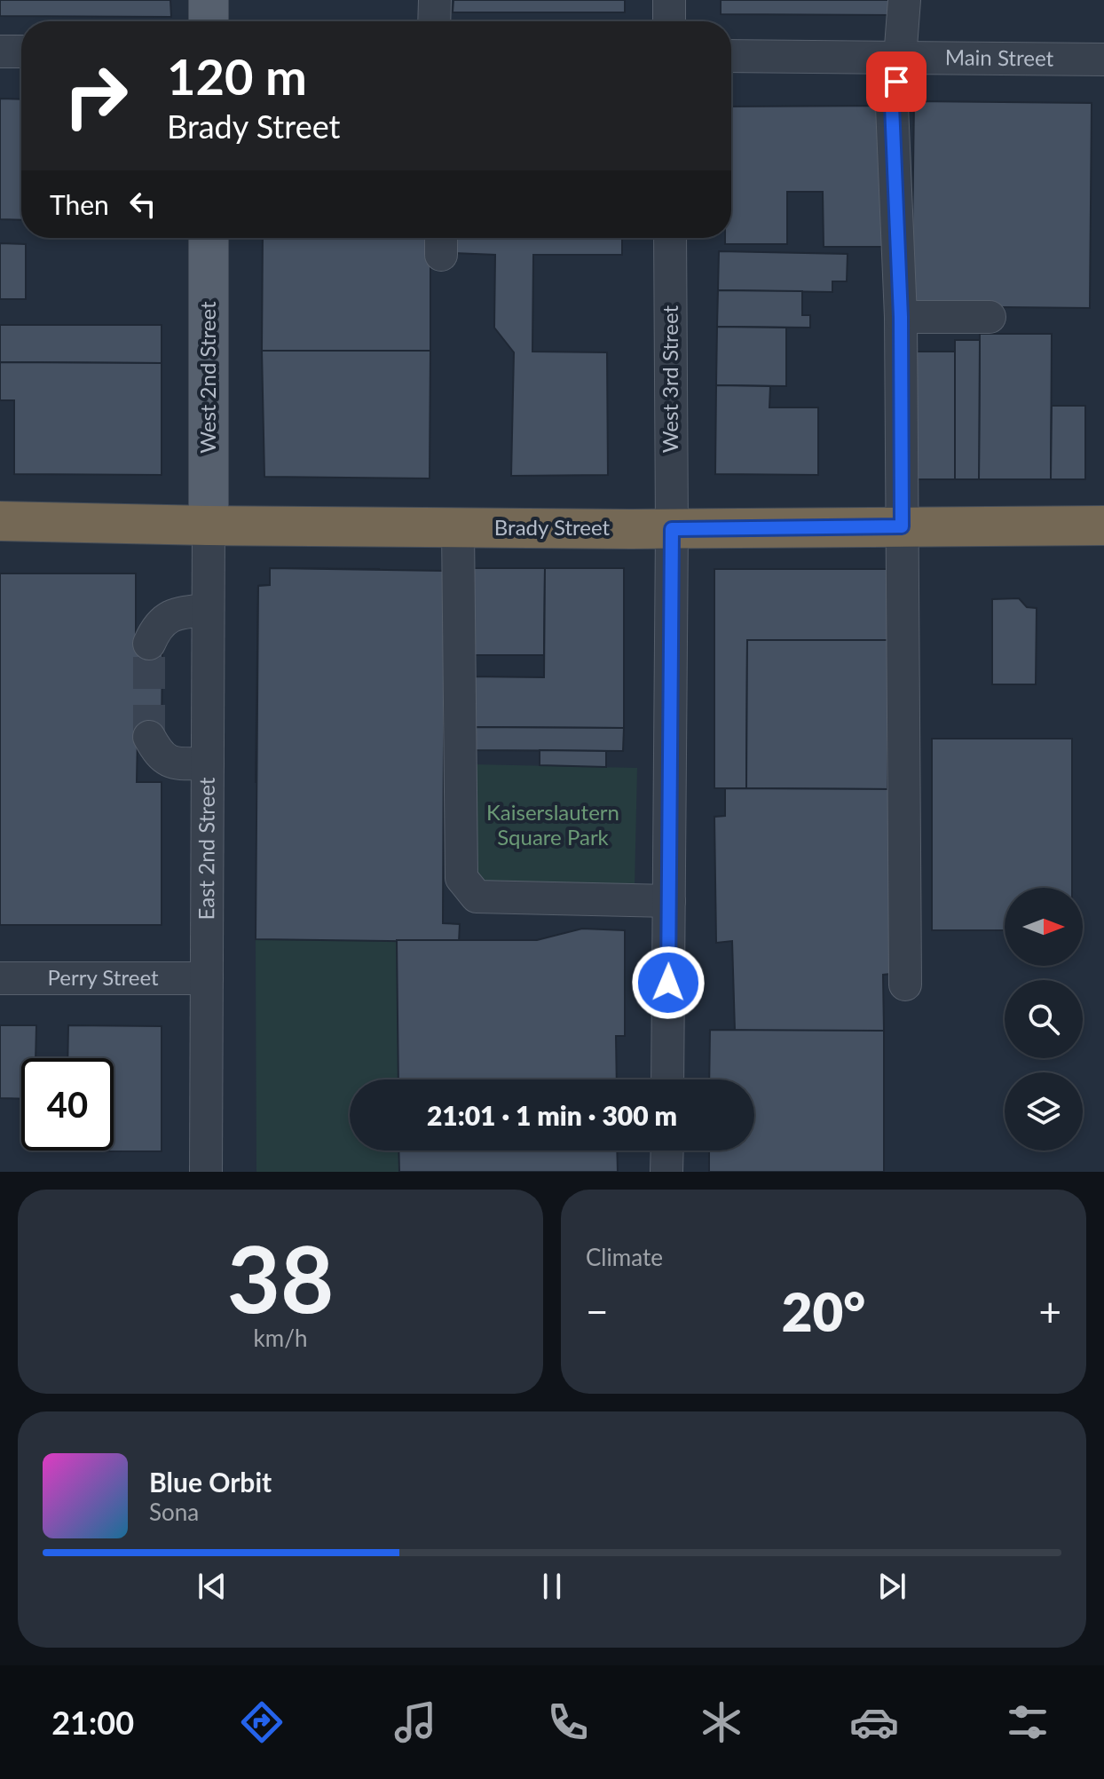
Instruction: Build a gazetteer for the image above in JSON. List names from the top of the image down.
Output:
{
  "streets": {
    "highway": ["Brady Street"],
    "main road": ["West 2nd Street"],
    "street": [
      "Main Street",
      "West 3rd Street",
      "East 2nd Street",
      "Perry Street"
    ]
  },
  "crossings": [
    ["West 2nd Street", "Brady Street"],
    ["West 2nd Street", "East 2nd Street"],
    ["West 3rd Street", "Brady Street"],
    ["Brady Street", "East 2nd Street"],
    ["East 2nd Street", "Perry Street"]
  ],
  "parks": ["Kaiserslautern Square Park"],
  "north": "right",
  "page": {
    "turn": ["120 m", "Brady Street"],
    "then": "Then",
    "limit": "40",
    "trip": "21:01 · 1 min · 300 m",
    "tile": [
      ["38", "km/h"],
      "Climate"
    ],
    "heat": ["−", "20°", "+"],
    "song": ["Blue Orbit", "Sona"],
    "tabs": "21:00"
  }
}
